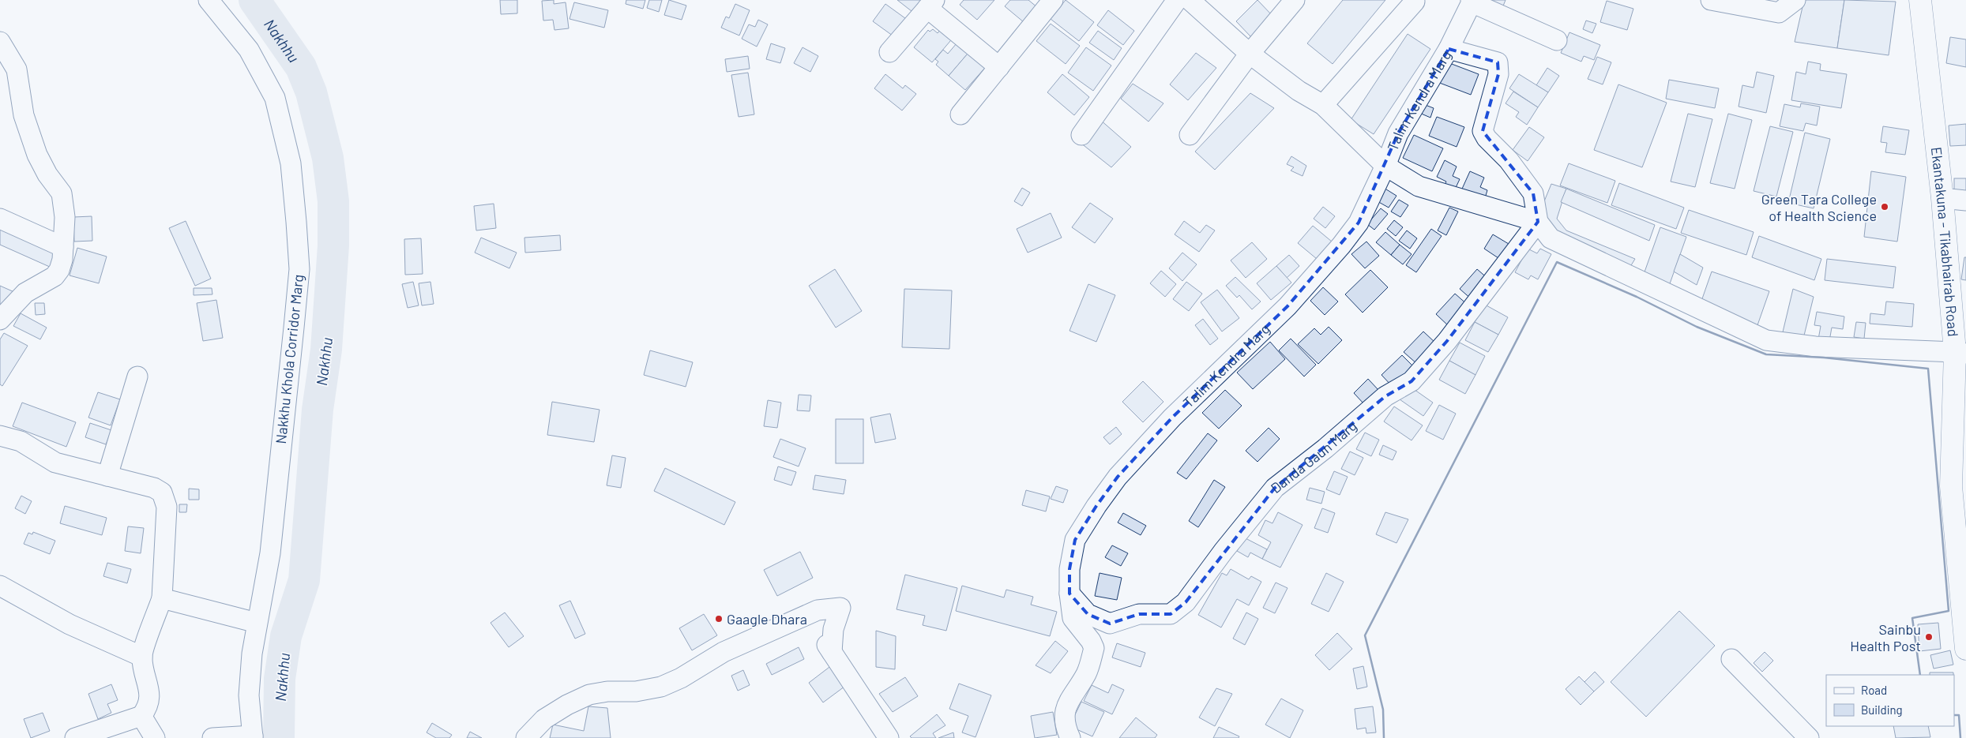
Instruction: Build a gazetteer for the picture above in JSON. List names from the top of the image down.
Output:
{
  "streets": {
    "main road": ["Ekantakuna - Tikabhairab Road"],
    "street": ["Talim Kendra Marg", "Nakkhu Khola Corridor Marg", "Danda Gaun Marg"]
  },
  "crossings": [
    ["Talim Kendra Marg", "Danda Gaun Marg"]
  ],
  "water": ["Nakhhu"],
  "places": ["Green Tara College of Health Science", "Gaagle Dhara", "Sainbu Health Post"],
  "legend": ["Road", "Building"]
}
